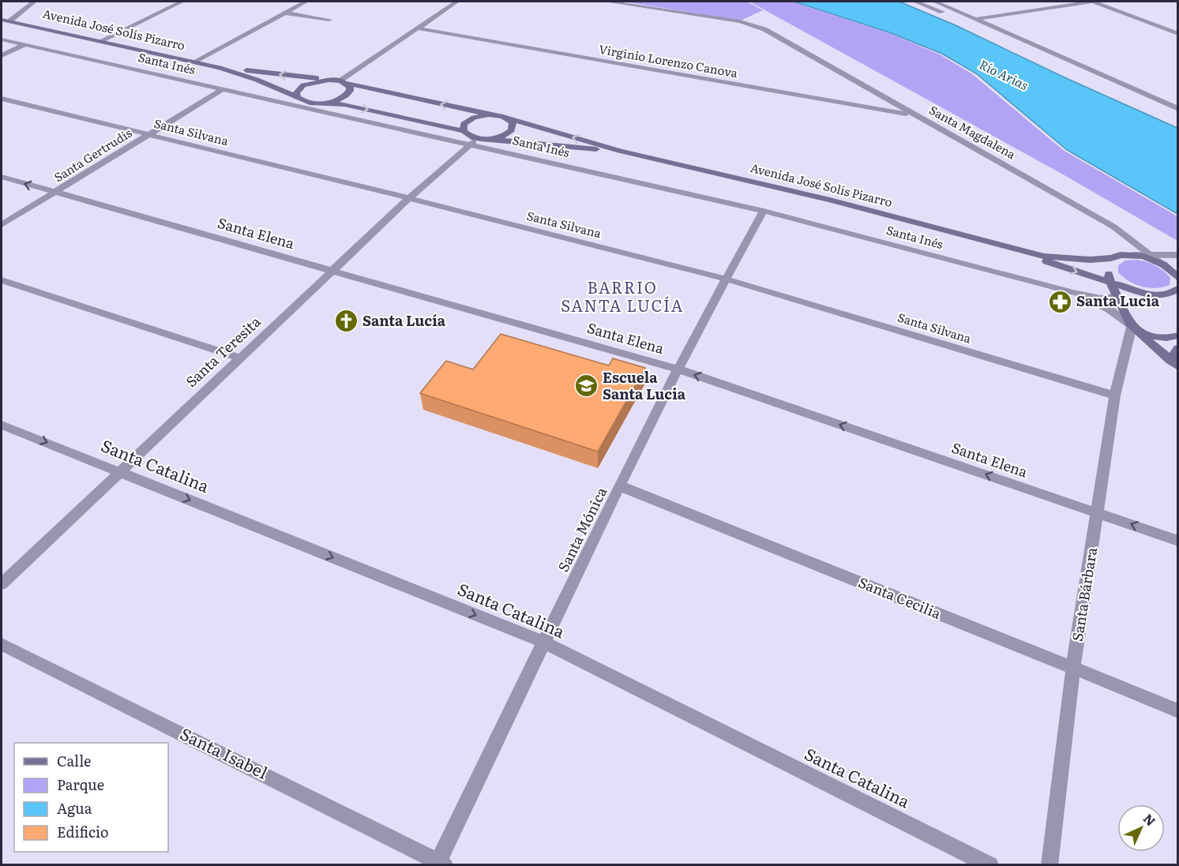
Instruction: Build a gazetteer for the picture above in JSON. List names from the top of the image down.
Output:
{
  "streets": {
    "main road": ["Avenida José Solís Pizarro"],
    "street": [
      "Virginio Lorenzo Canova",
      "Santa Inés",
      "Santa Silvana",
      "Santa Magdalena",
      "Santa Gertrudis",
      "Santa Elena",
      "Santa Teresita",
      "Santa Catalina",
      "Santa Mónica",
      "Santa Bárbara",
      "Santa Cecilia",
      "Santa Isabel"
    ]
  },
  "crossings": [
    ["Avenida José Solís Pizarro", "Santa Inés"],
    ["Avenida José Solís Pizarro", "Santa Teresita"],
    ["Virginio Lorenzo Canova", "Santa Magdalena"],
    ["Santa Inés", "Santa Gertrudis"],
    ["Santa Inés", "Santa Teresita"],
    ["Santa Inés", "Santa Mónica"],
    ["Santa Inés", "Santa Bárbara"],
    ["Santa Silvana", "Santa Gertrudis"],
    ["Santa Silvana", "Santa Teresita"],
    ["Santa Silvana", "Santa Mónica"],
    ["Santa Silvana", "Santa Bárbara"],
    ["Santa Gertrudis", "Santa Elena"],
    ["Santa Elena", "Santa Teresita"],
    ["Santa Elena", "Santa Mónica"],
    ["Santa Elena", "Santa Bárbara"],
    ["Santa Teresita", "Santa Catalina"],
    ["Santa Catalina", "Santa Mónica"],
    ["Santa Mónica", "Santa Cecilia"],
    ["Santa Mónica", "Santa Isabel"],
    ["Santa Bárbara", "Santa Cecilia"]
  ],
  "one_way": ["Santa Elena", "Santa Catalina"],
  "districts": ["BARRIO SANTA LUCÍA"],
  "water": ["Río Arias"],
  "places": {
    "pharmacy": ["Santa Lucia"],
    "church": ["Santa Lucía"],
    "school or university": ["Escuela Santa Lucia"]
  },
  "legend": [
    "Calle",
    "Parque",
    "Agua",
    "Edificio"
  ],
  "north": "top right"
}
